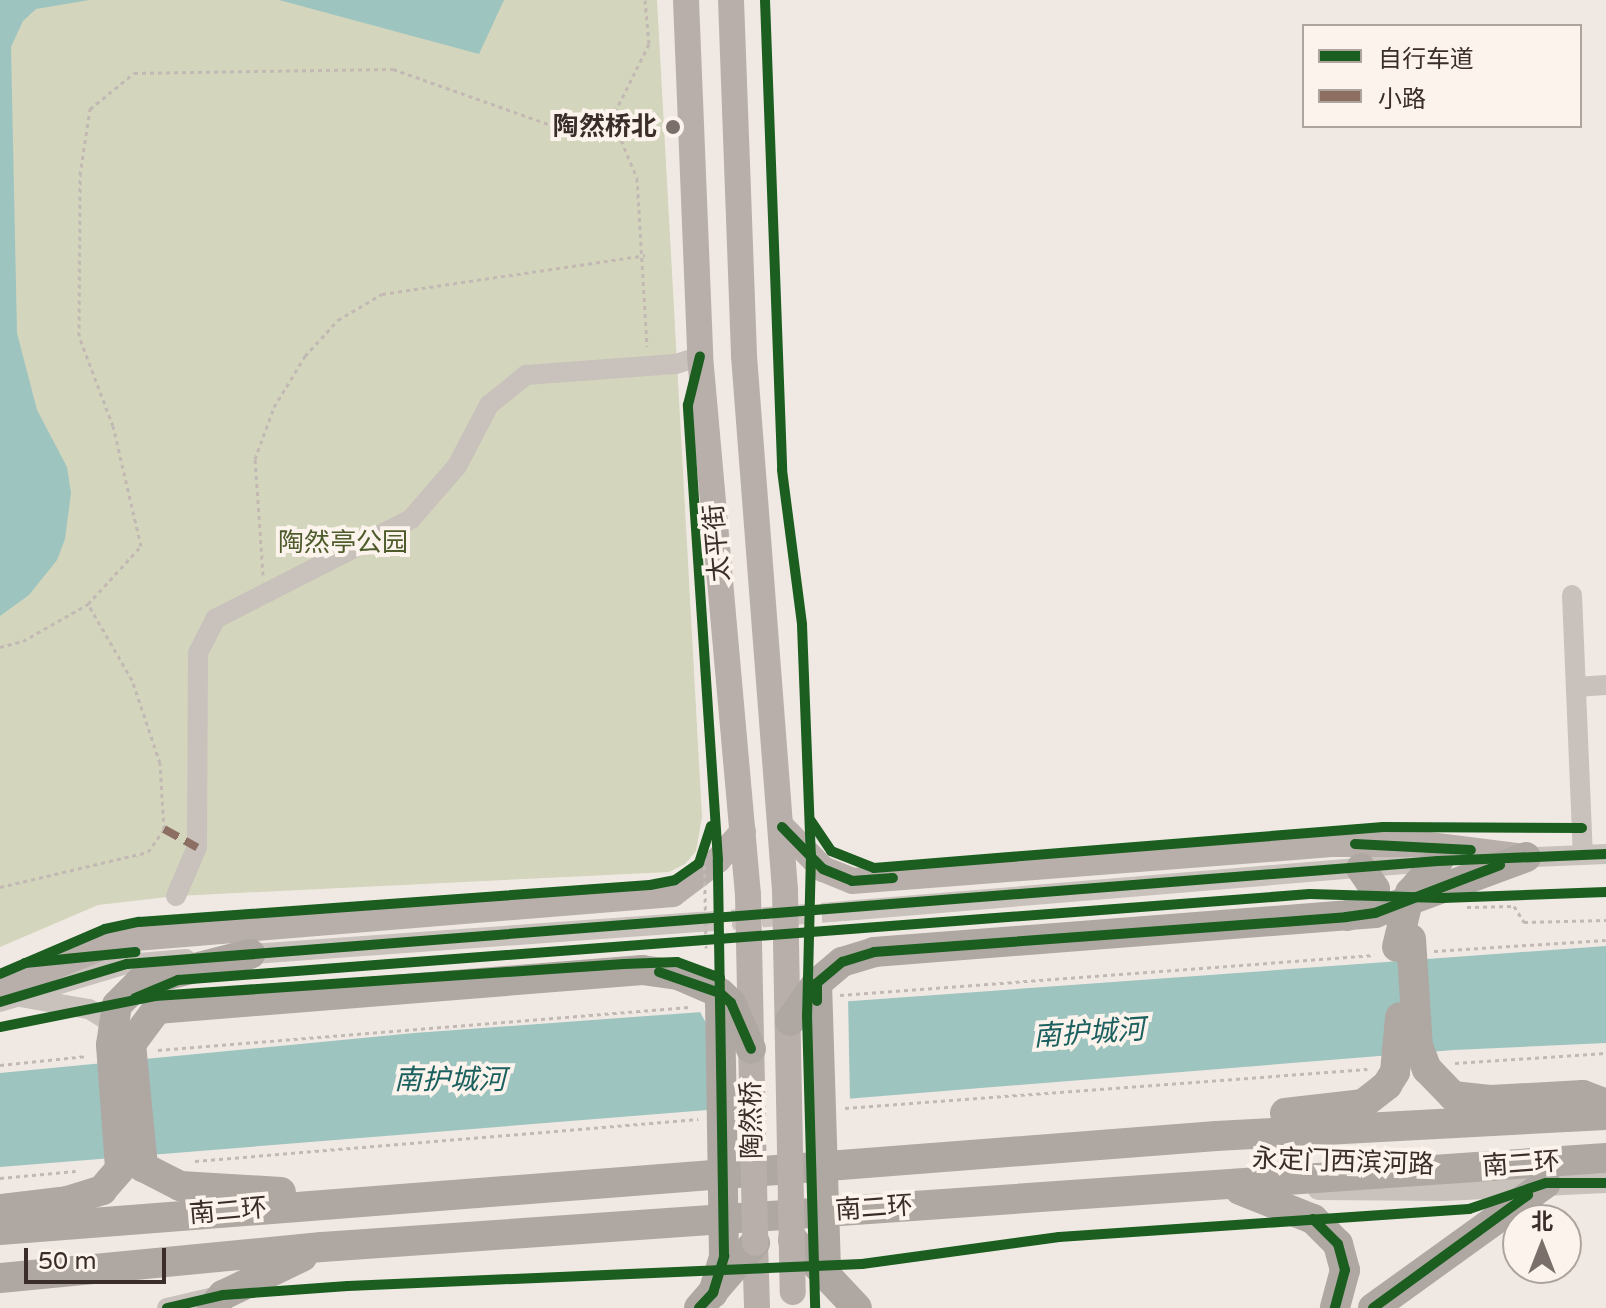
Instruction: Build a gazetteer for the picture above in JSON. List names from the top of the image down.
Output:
{
  "streets": {
    "highway": ["南二环"],
    "main road": ["太平街", "陶然桥"],
    "street": ["永定门西滨河路"]
  },
  "crossings": [
    ["太平街", "陶然桥"],
    ["永定门西滨河路", "南二环"]
  ],
  "water": ["南护城河"],
  "parks": ["陶然亭公园"],
  "places": ["陶然桥北"],
  "legend": ["自行车道", "小路"],
  "scale_bar": "50 m",
  "north": "top"
}
